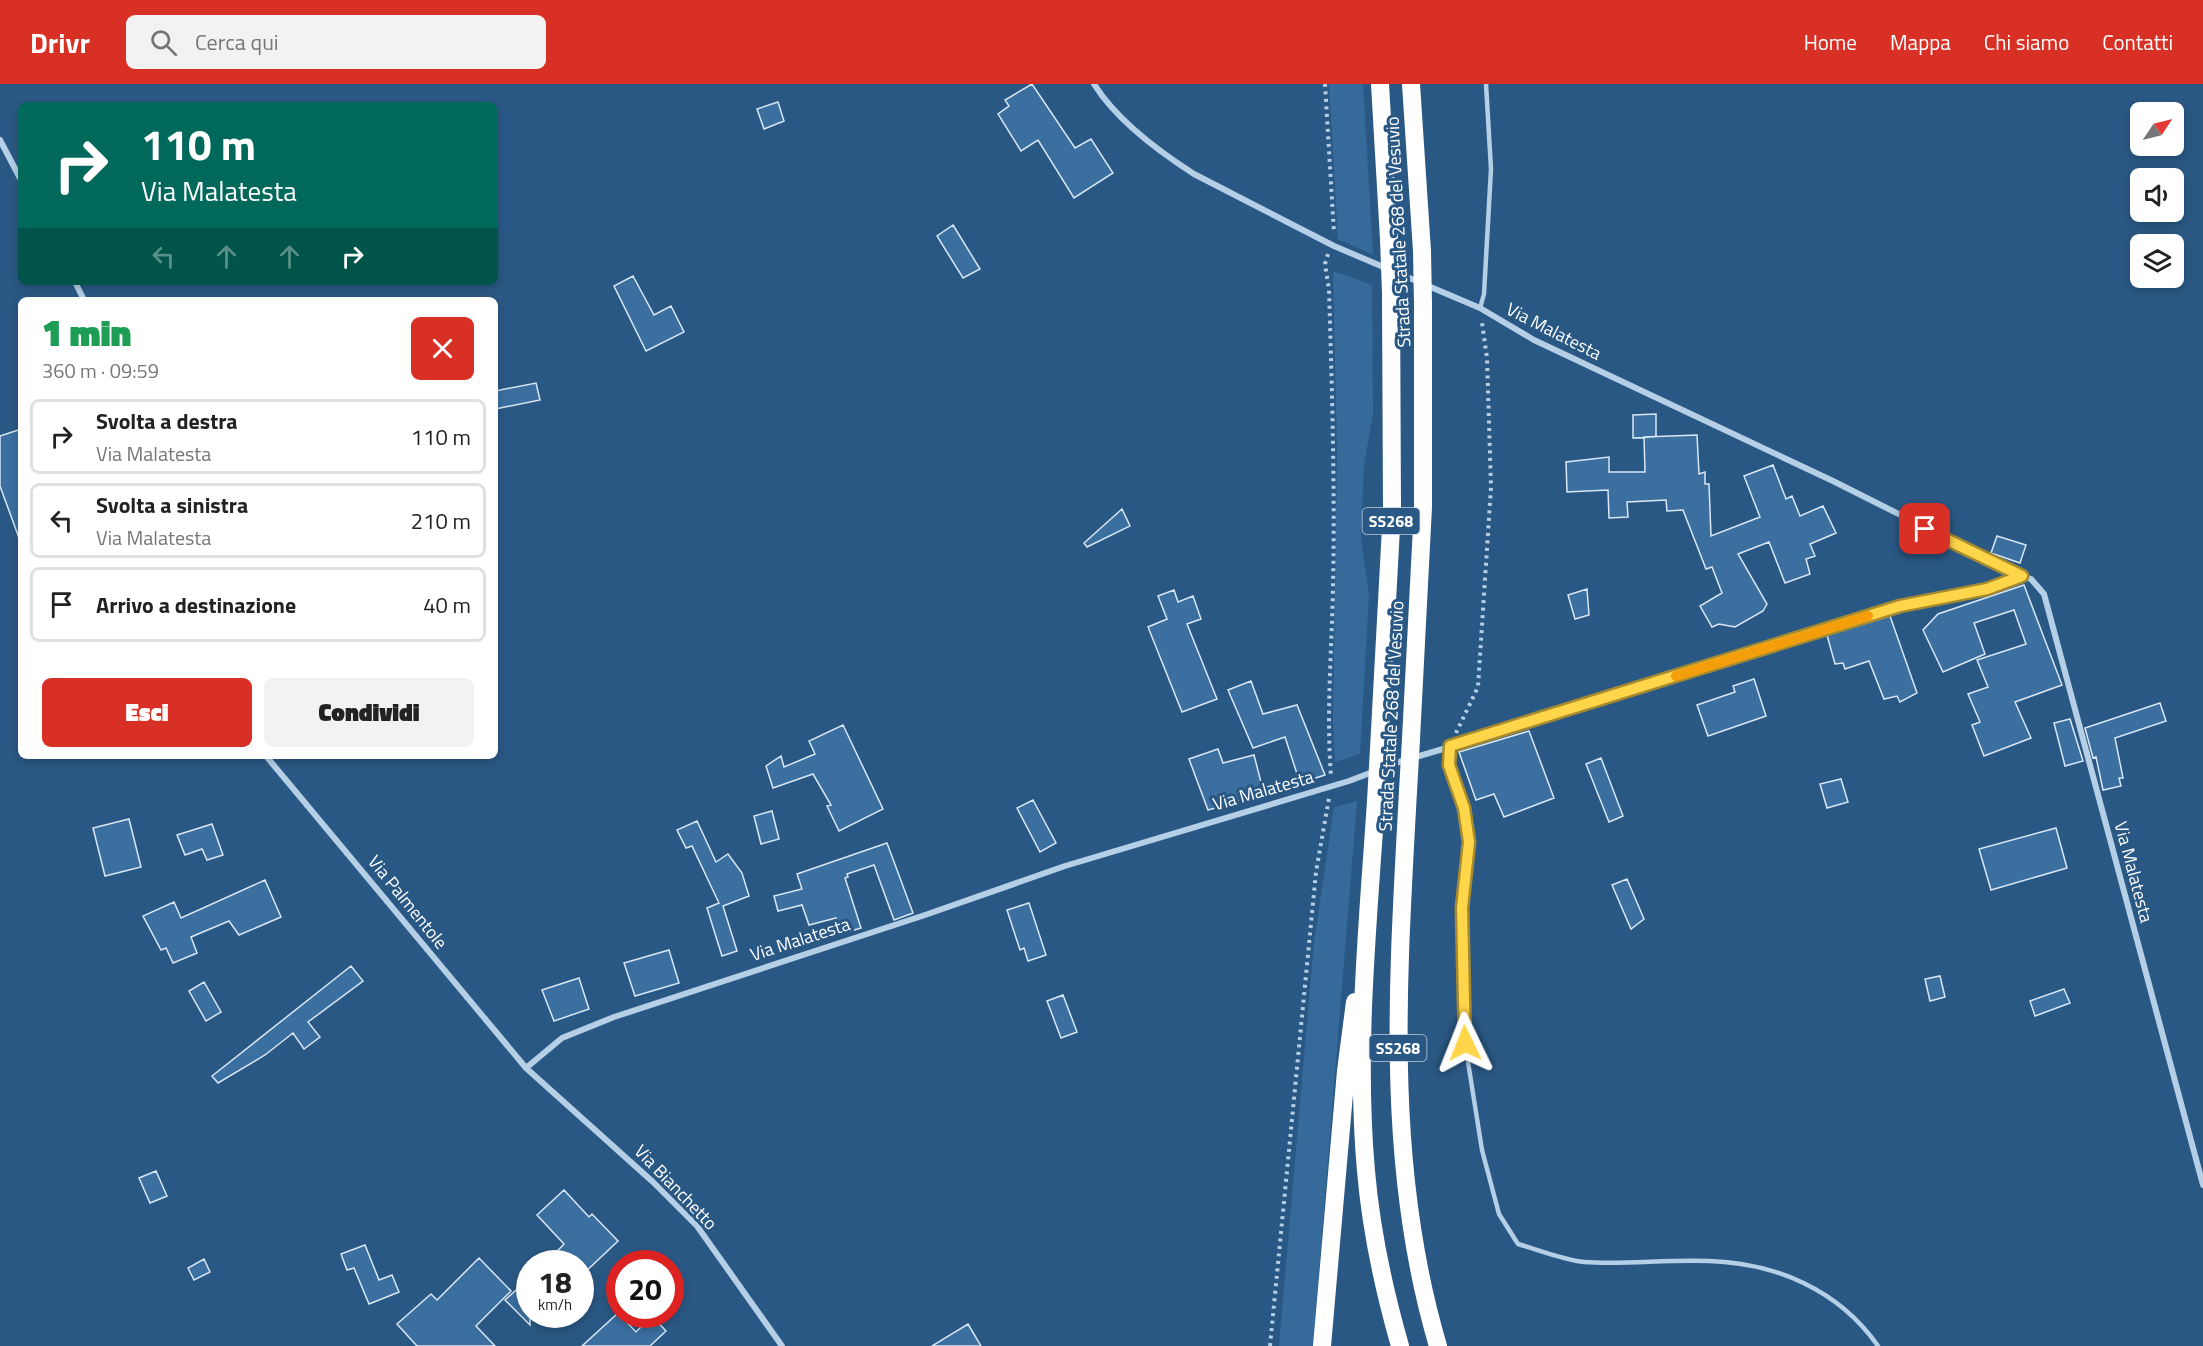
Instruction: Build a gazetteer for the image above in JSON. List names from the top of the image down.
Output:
{
  "streets": {
    "highway": ["Strada Statale 268 del Vesuvio", "SS268"],
    "street": ["Via Malatesta", "Via Palmentole", "Via Bianchetto"]
  },
  "crossings": [
    ["Via Malatesta", "Via Palmentole"],
    ["Via Malatesta", "Via Bianchetto"],
    ["Via Palmentole", "Via Bianchetto"]
  ],
  "north": "top right",
  "page": {
    "header": "Drivr",
    "search": "Cerca qui",
    "nav": [
      "Home",
      "Mappa",
      "Chi siamo",
      "Contatti"
    ],
    "turn": ["110 m", "Via Malatesta"],
    "heading": ["1 min", "360 m · 09:59"],
    "list": [
      {
        "name": "Svolta a destra",
        "note": "Via Malatesta",
        "value": "110 m"
      },
      {
        "name": "Svolta a sinistra",
        "note": "Via Malatesta",
        "value": "210 m"
      },
      {
        "name": "Arrivo a destinazione",
        "value": "40 m"
      }
    ],
    "buttons": ["Esci", "Condividi"],
    "speed": "18 km/h",
    "limit": "20"
  }
}
